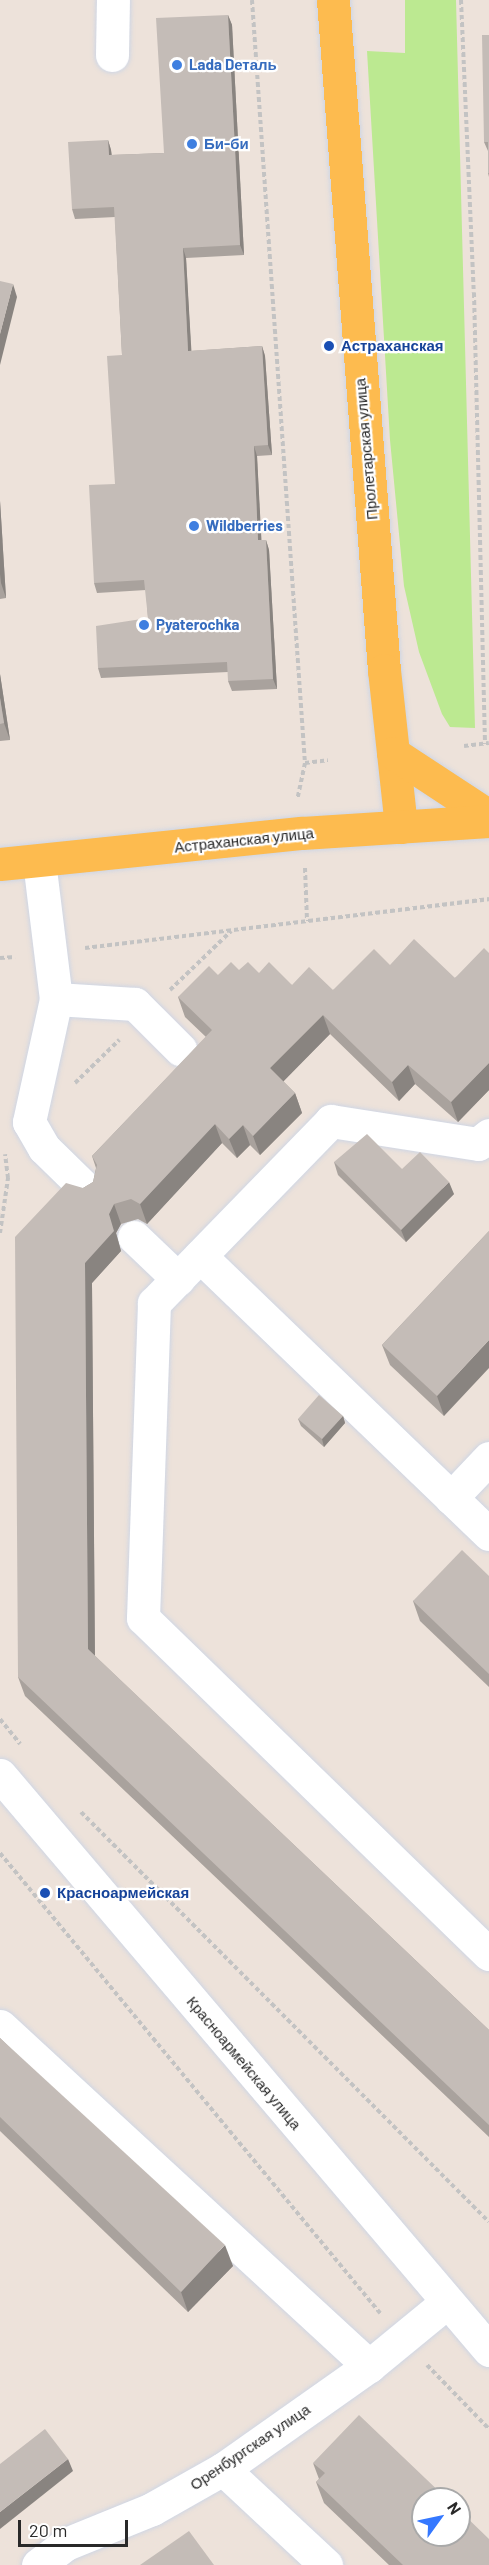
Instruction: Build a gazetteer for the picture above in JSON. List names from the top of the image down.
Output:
{
  "streets": {
    "main road": ["Пролетарская улица", "Астраханская улица"],
    "street": ["Красноармейская улица", "Оренбургская улица"]
  },
  "crossings": [
    ["Пролетарская улица", "Астраханская улица"],
    ["Красноармейская улица", "Оренбургская улица"]
  ],
  "places": [
    "Lada Dеталь",
    "Би-би",
    "Астраханская",
    "Wildberries",
    "Pyaterochka",
    "Красноармейская"
  ],
  "scale_bar": "20 m",
  "north": "top right"
}
